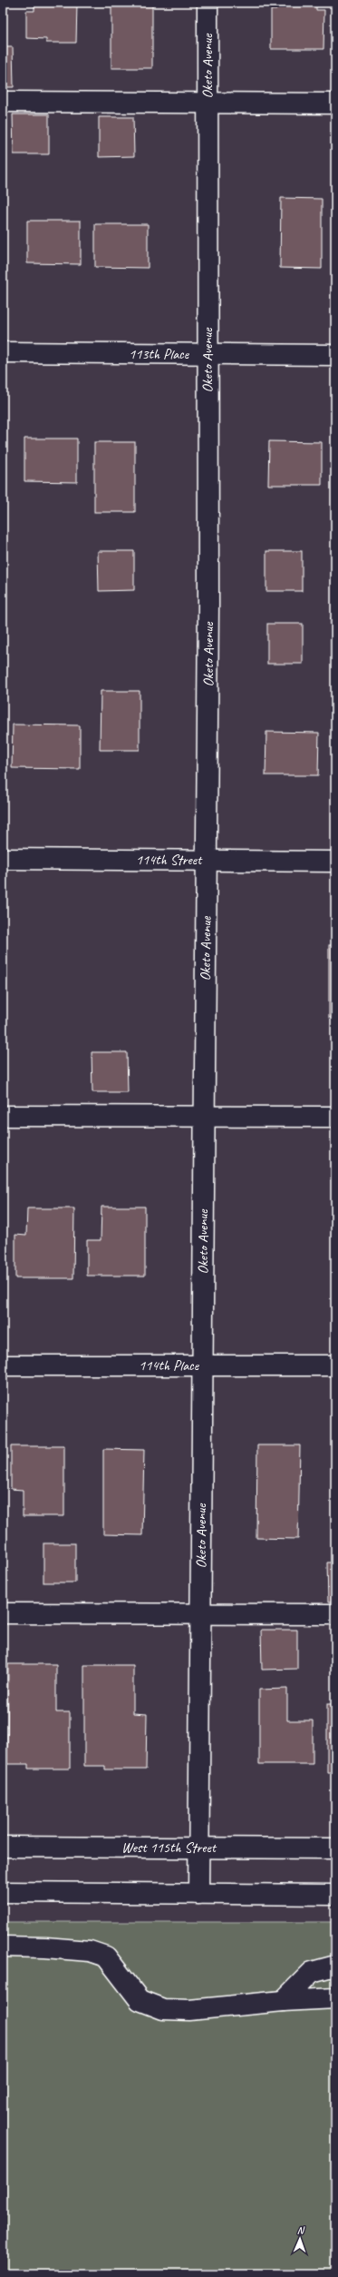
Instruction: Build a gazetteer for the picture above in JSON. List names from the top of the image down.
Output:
{
  "streets": {
    "street": [
      "Oketo Avenue",
      "113th Place",
      "114th Street",
      "114th Place",
      "West 115th Street"
    ]
  },
  "crossings": [
    ["Oketo Avenue", "113th Place"],
    ["Oketo Avenue", "114th Street"],
    ["Oketo Avenue", "114th Place"],
    ["Oketo Avenue", "West 115th Street"]
  ],
  "north": "top"
}
